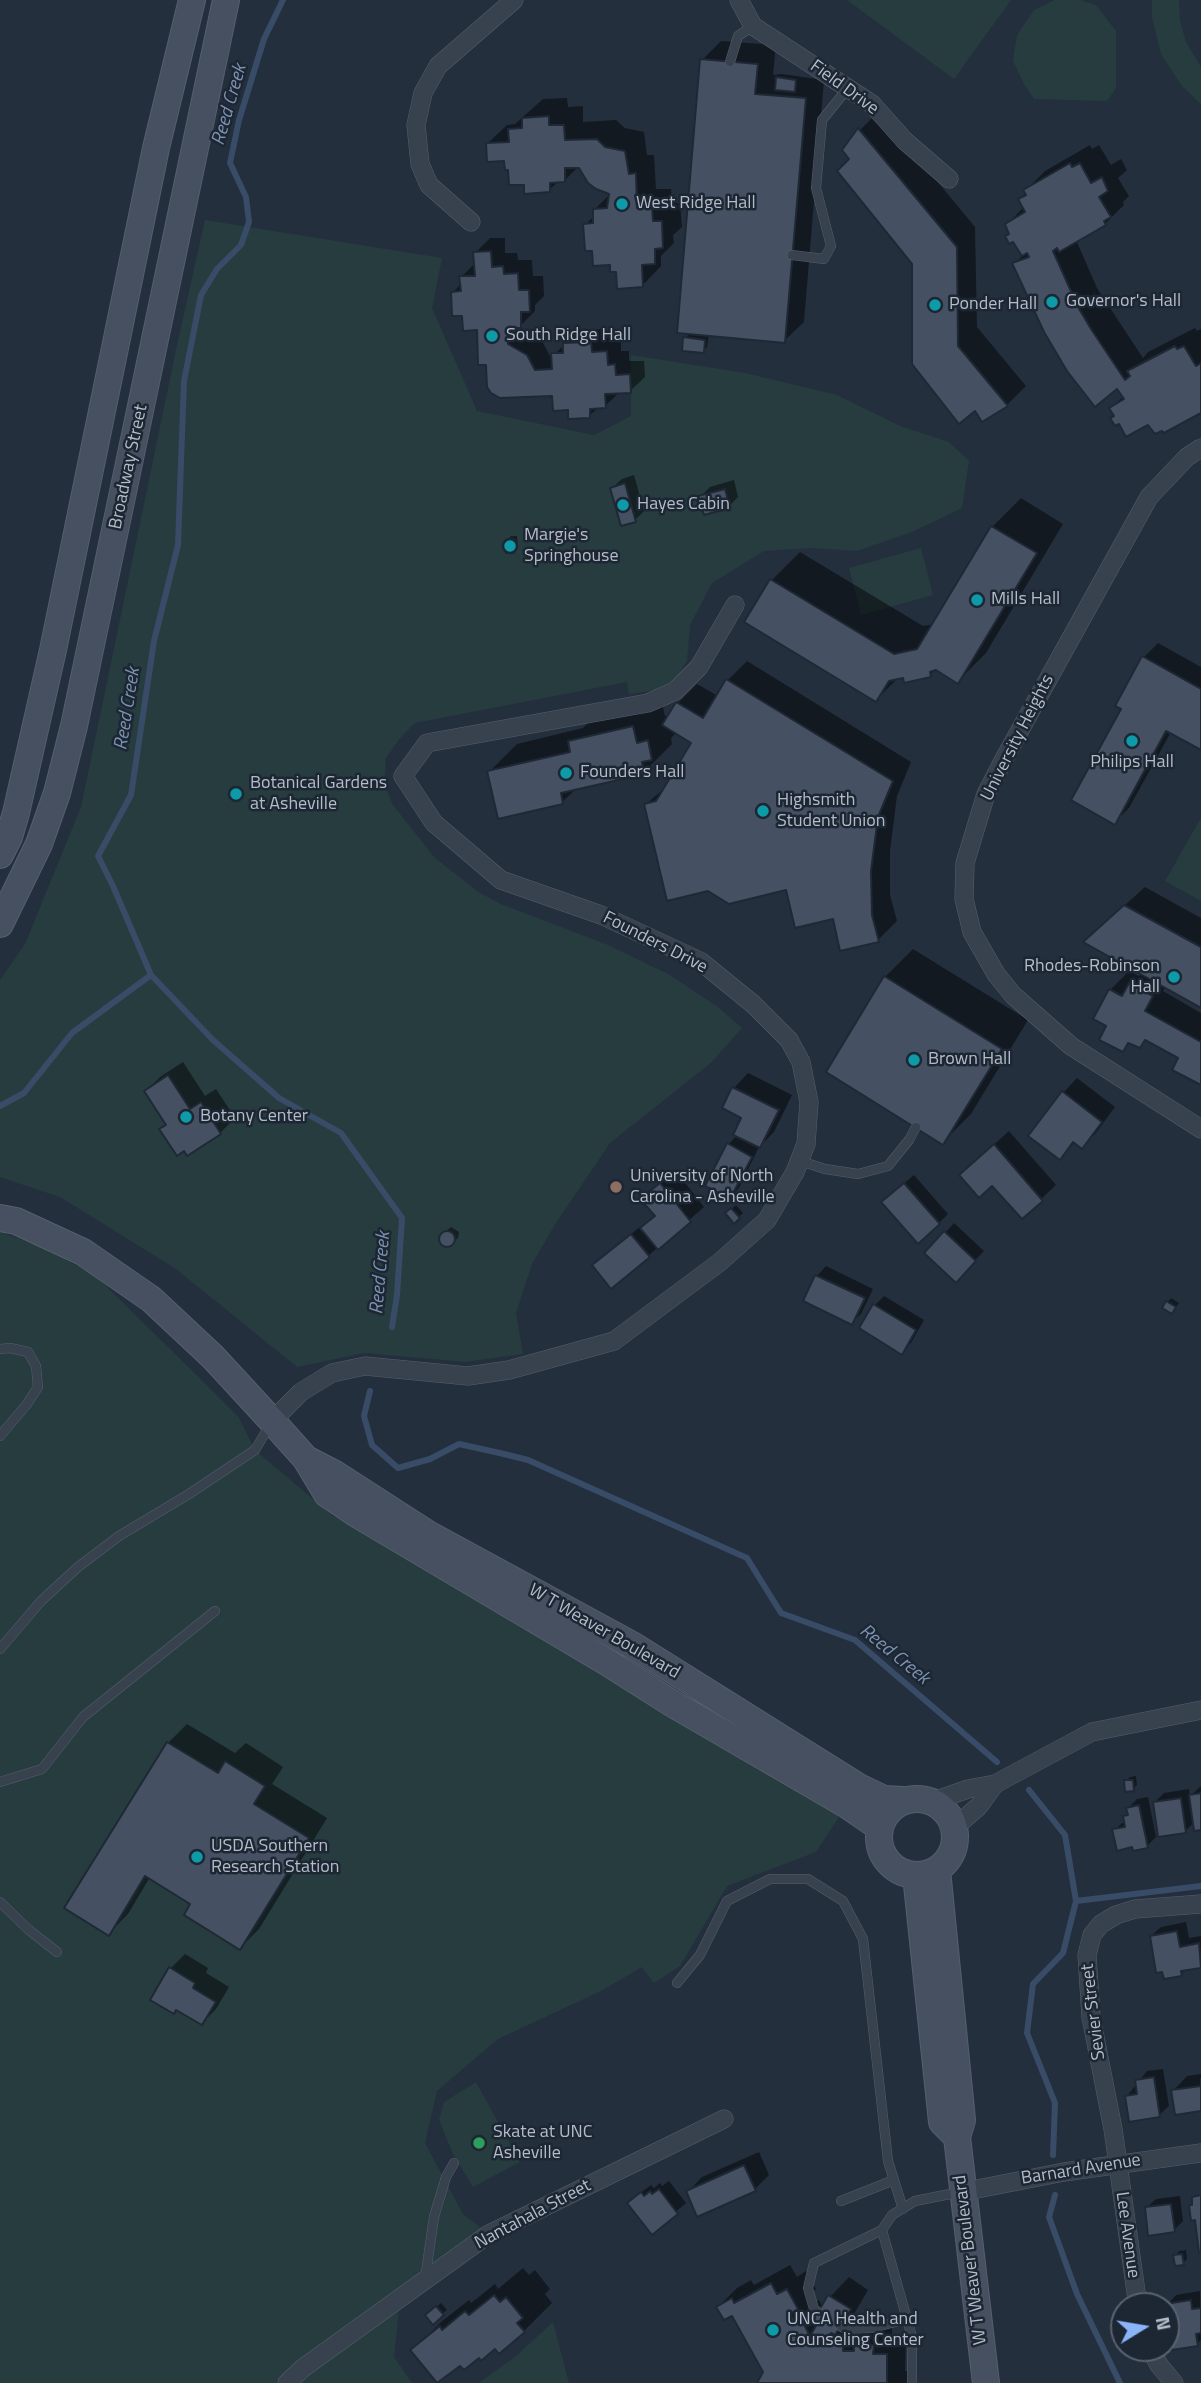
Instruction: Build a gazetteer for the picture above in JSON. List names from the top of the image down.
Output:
{
  "streets": {
    "main road": ["Broadway Street", "W T Weaver Boulevard"],
    "street": [
      "Field Drive",
      "University Heights",
      "Founders Drive",
      "Sevier Street",
      "Barnard Avenue",
      "Nantahala Street",
      "Lee Avenue"
    ]
  },
  "crossings": [
    ["Founders Drive", "W T Weaver Boulevard"],
    ["W T Weaver Boulevard", "Barnard Avenue"],
    ["Sevier Street", "Barnard Avenue"],
    ["Sevier Street", "Lee Avenue"],
    ["Barnard Avenue", "Lee Avenue"]
  ],
  "water": ["Reed Creek"],
  "places": [
    "West Ridge Hall",
    "Governor's Hall",
    "Ponder Hall",
    "South Ridge Hall",
    "Hayes Cabin",
    "Margie's Springhouse",
    "Mills Hall",
    "Philips Hall",
    "Founders Hall",
    "Botanical Gardens at Asheville",
    "Highsmith Student Union",
    "Rhodes-Robinson Hall",
    "Brown Hall",
    "Botany Center",
    "University of North Carolina - Asheville",
    "USDA Southern Research Station",
    "Skate at UNC Asheville",
    "UNCA Health and Counseling Center"
  ],
  "north": "right"
}
